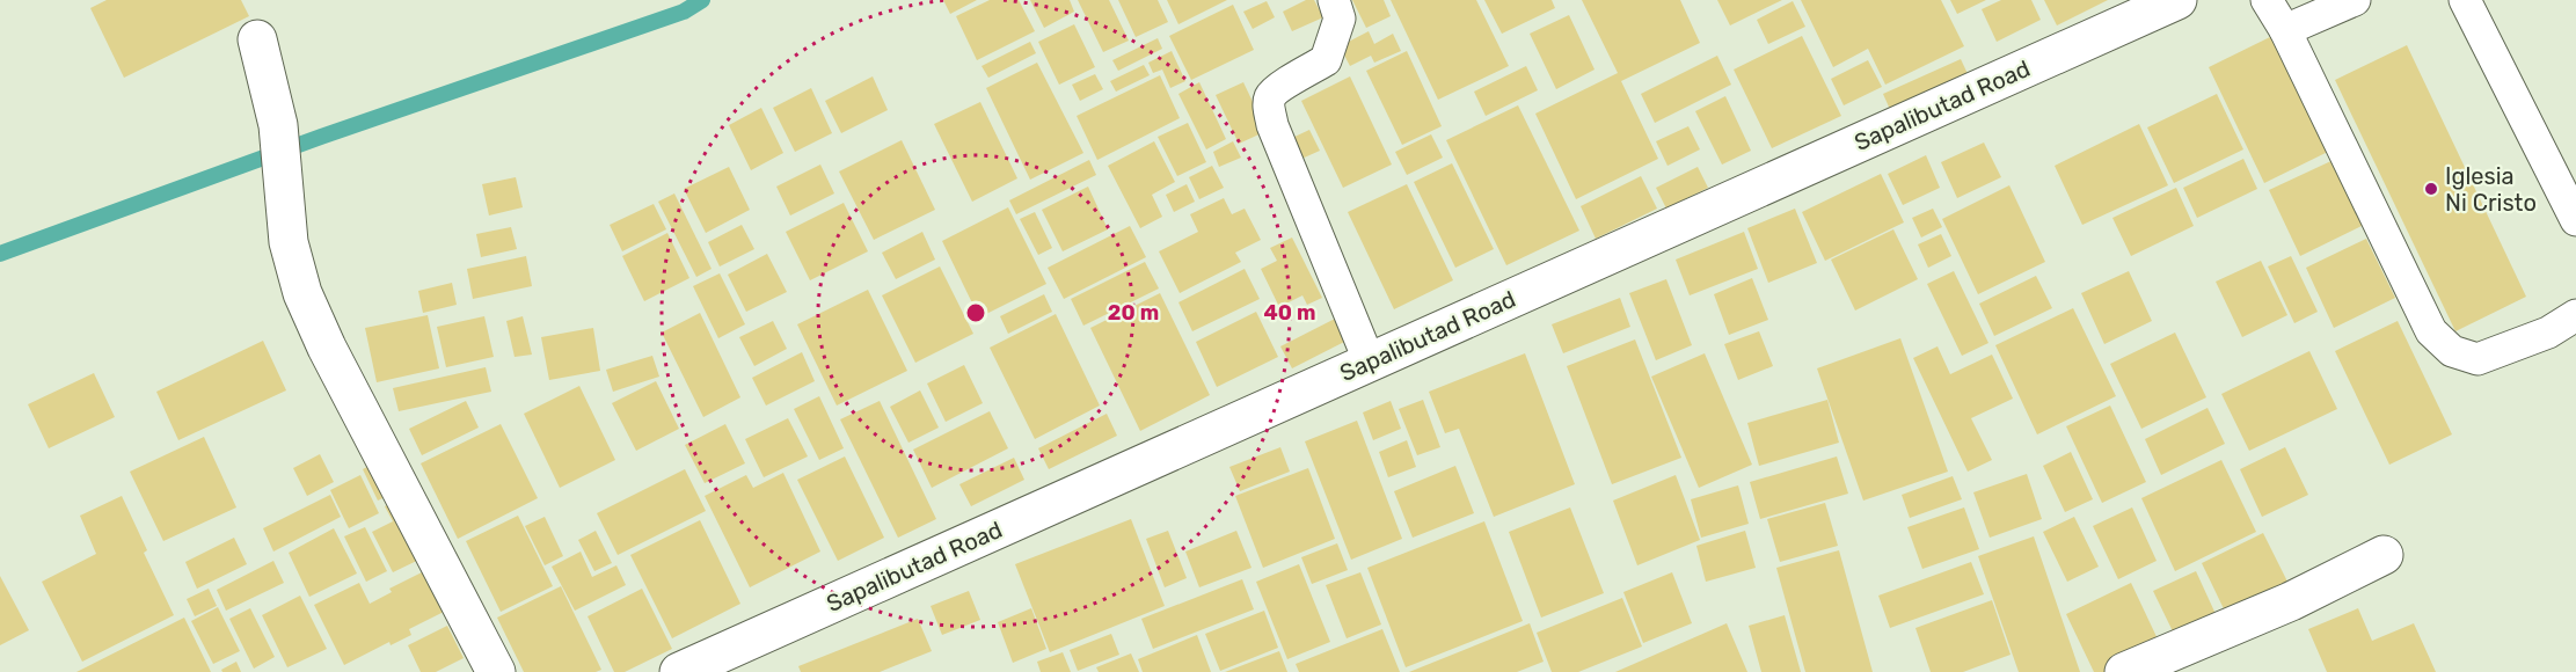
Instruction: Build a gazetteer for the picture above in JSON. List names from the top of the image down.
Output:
{
  "streets": {
    "street": ["Sapalibutad Road"]
  },
  "places": ["Iglesia Ni Cristo"],
  "rings": ["20 m", "40 m"]
}
